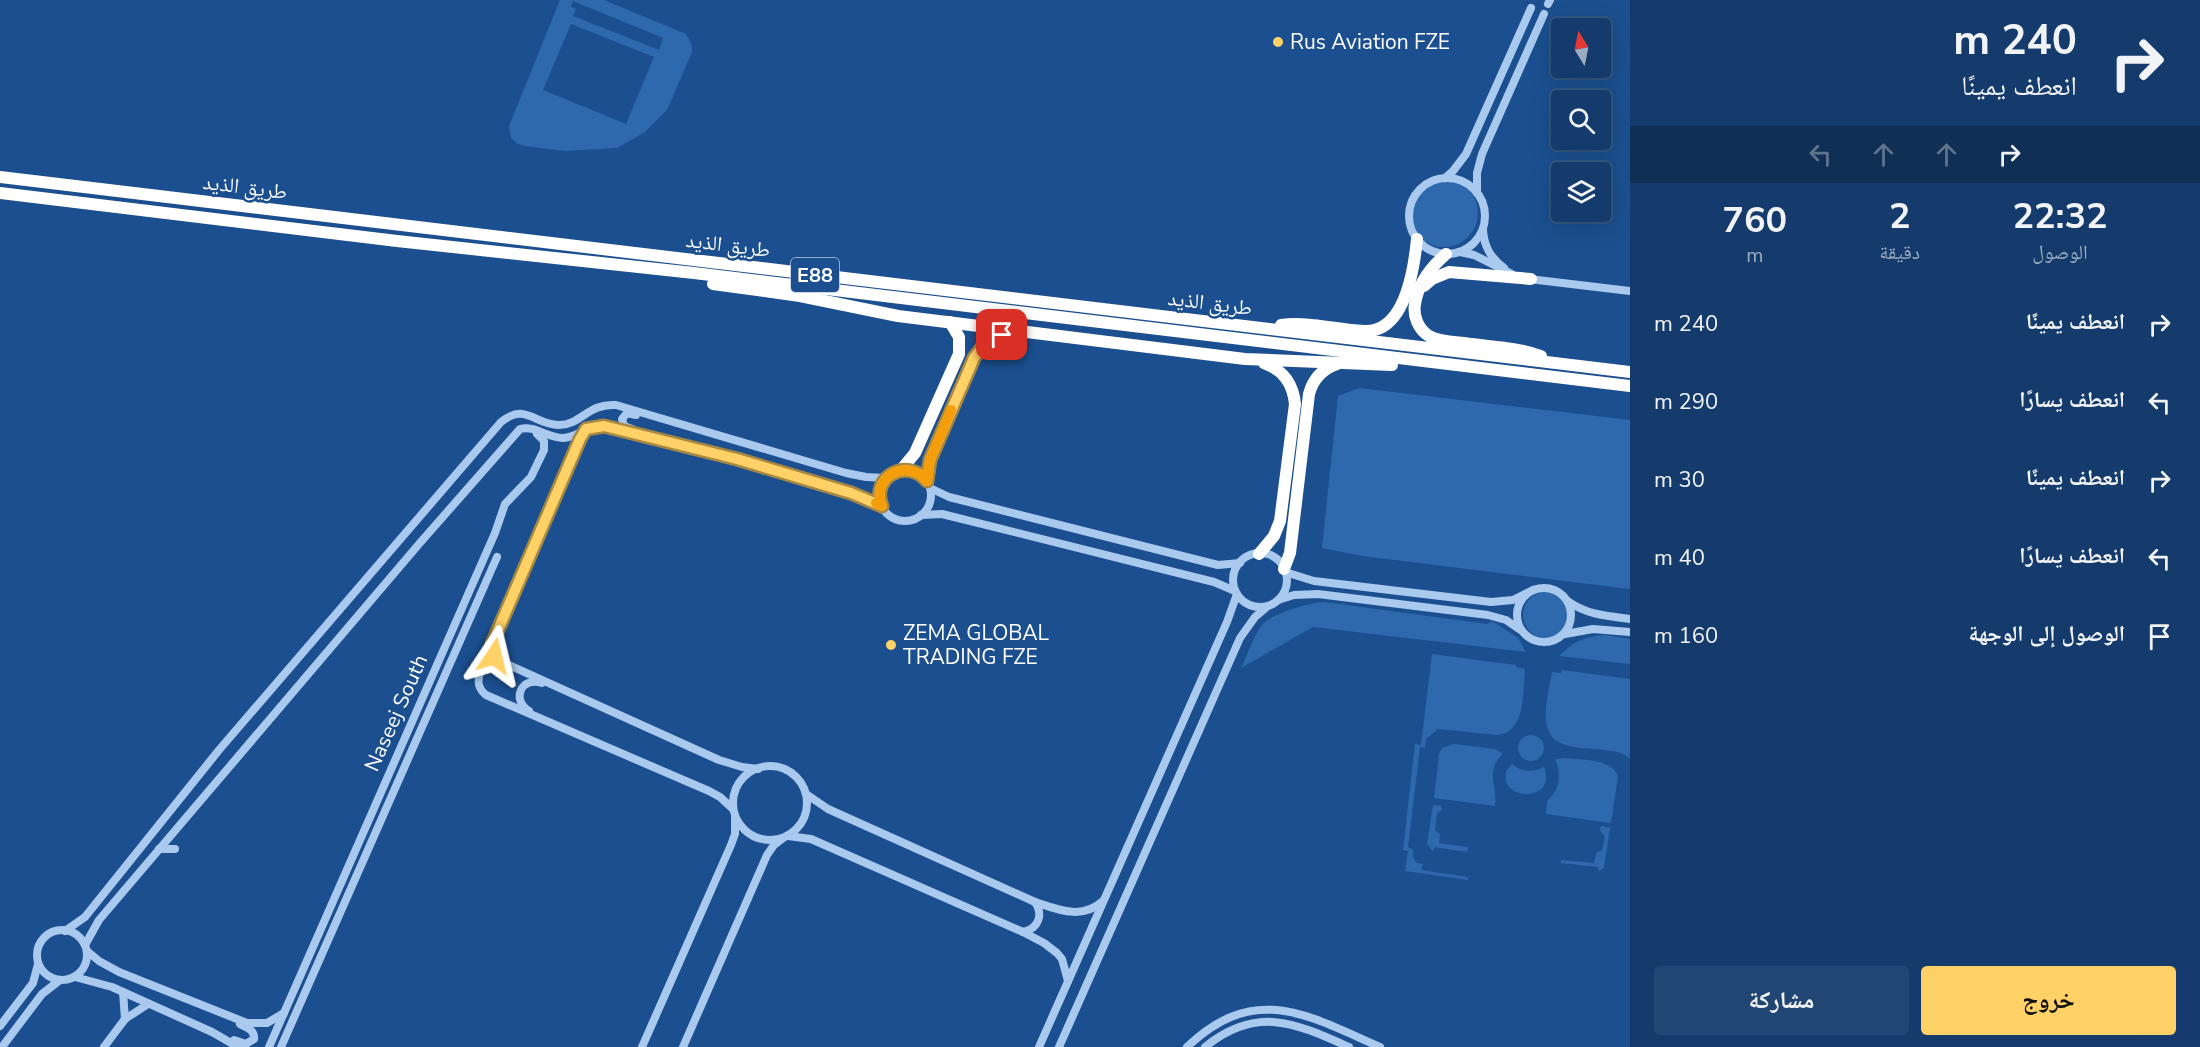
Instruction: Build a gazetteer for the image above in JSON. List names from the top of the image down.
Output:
{
  "streets": {
    "highway": ["طريق الذيد", "E88"],
    "street": ["Naseej South"]
  },
  "places": ["Rus Aviation FZE", "ZEMA GLOBAL TRADING FZE"],
  "north": "top",
  "page": {
    "turn": ["240 m", "انعطف يمينًا"],
    "eta": [
      "22:32",
      "الوصول",
      "2",
      "دقيقة",
      "760",
      "m"
    ],
    "list": [
      {
        "name": "انعطف يمينًا",
        "value": "240 m"
      },
      {
        "name": "انعطف يسارًا",
        "value": "290 m"
      },
      {
        "name": "انعطف يمينًا",
        "value": "30 m"
      },
      {
        "name": "انعطف يسارًا",
        "value": "40 m"
      },
      {
        "name": "الوصول إلى الوجهة",
        "value": "160 m"
      }
    ],
    "buttons": ["خروج", "مشاركة"]
  }
}
